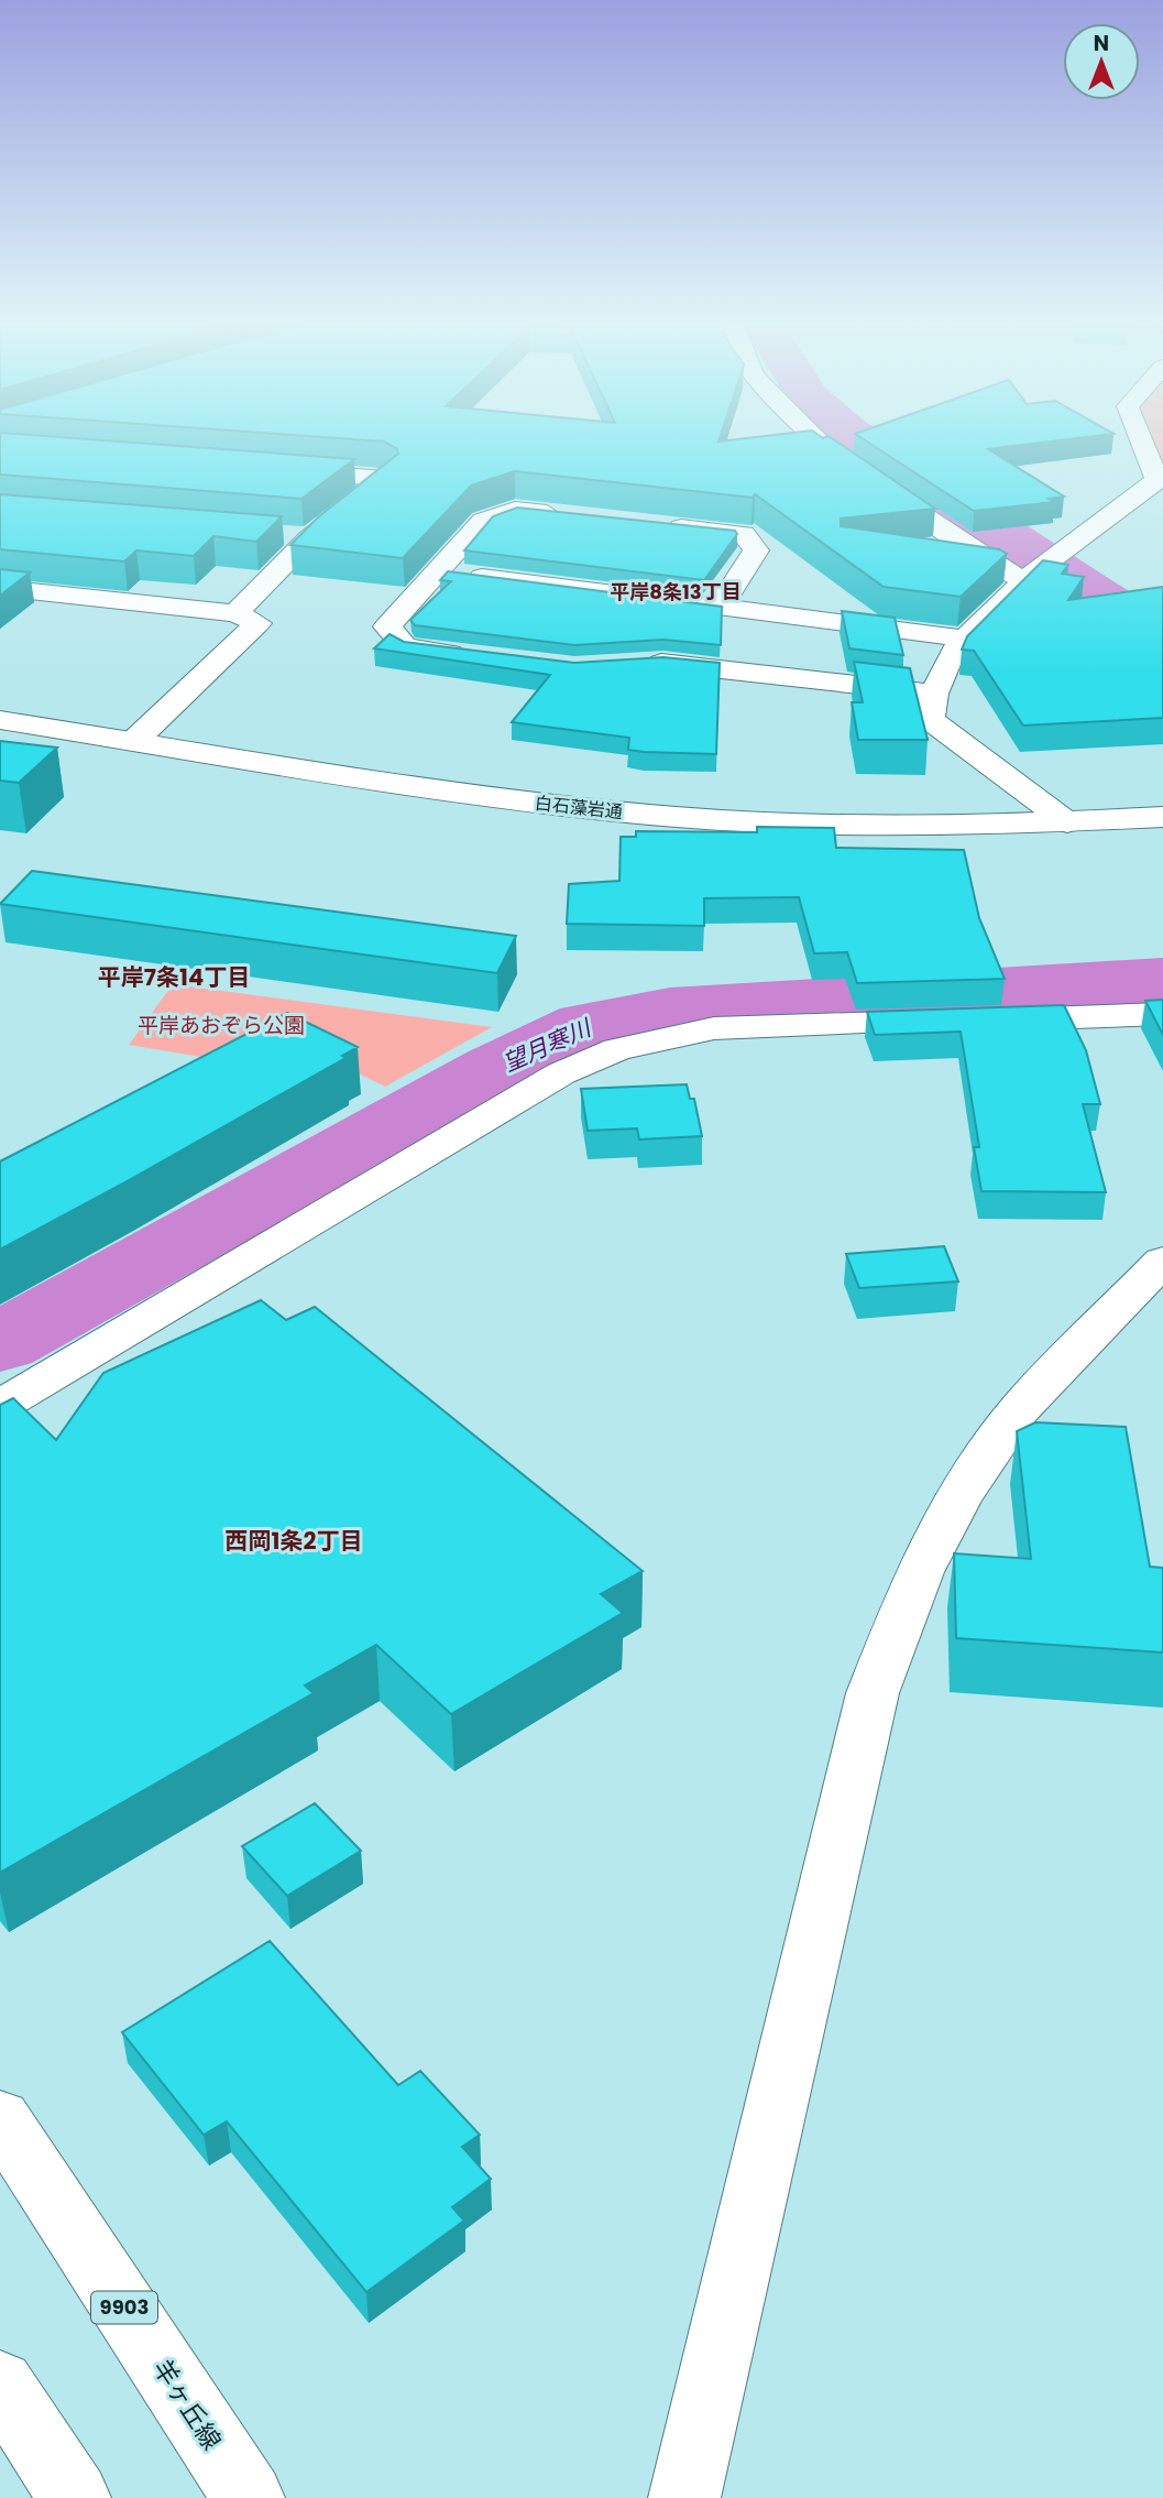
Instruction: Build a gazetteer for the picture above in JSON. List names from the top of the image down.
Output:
{
  "streets": {
    "street": ["白石藻岩通", "9903", "羊ヶ丘線"]
  },
  "districts": ["平岸8条13丁目", "平岸7条14丁目", "西岡1条2丁目"],
  "water": ["望月寒川"],
  "parks": ["平岸あおぞら公園"],
  "north": "top"
}
